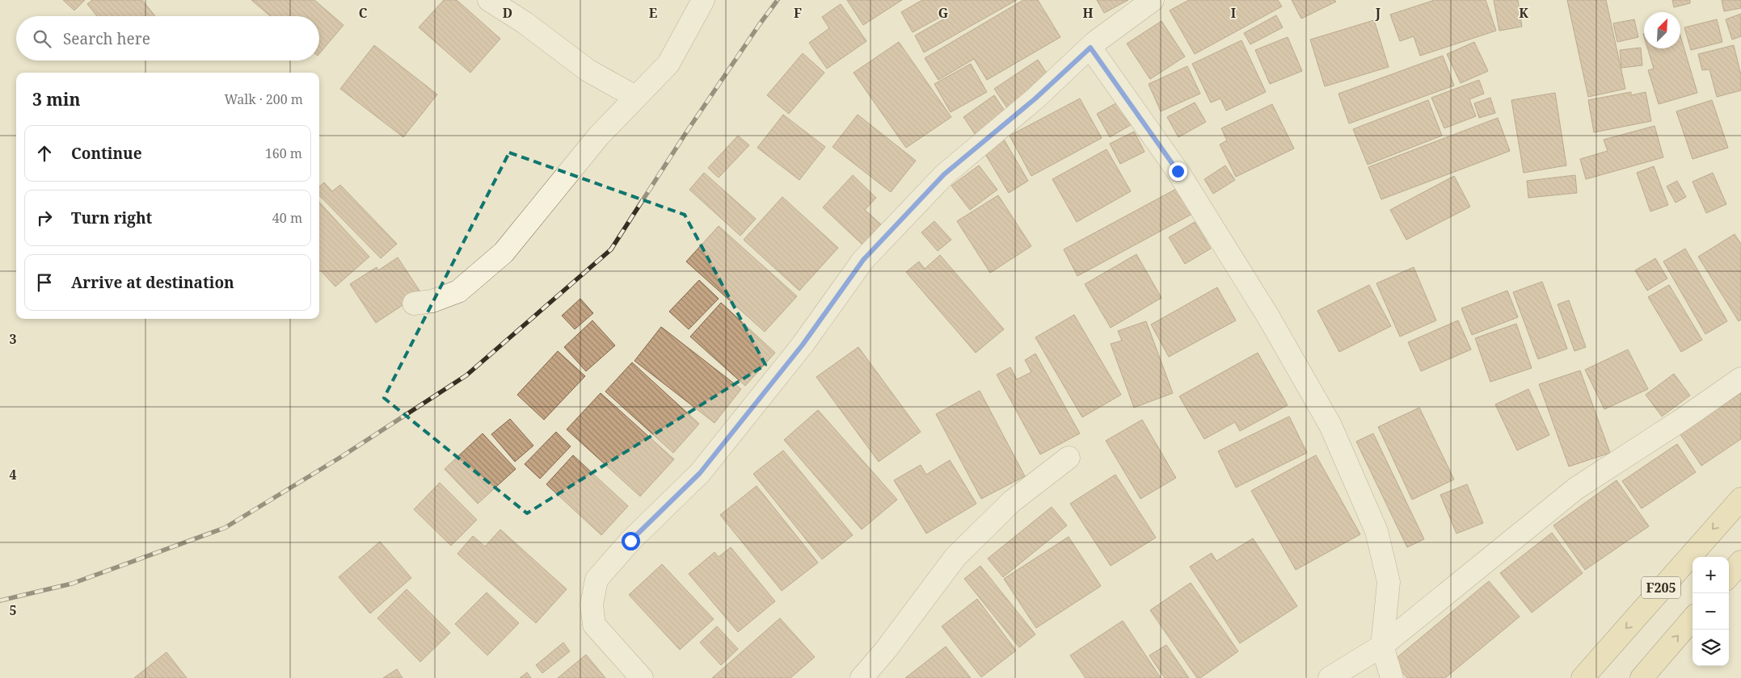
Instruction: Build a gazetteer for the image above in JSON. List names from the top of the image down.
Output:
{
  "streets": {
    "main road": ["F205"]
  },
  "north": "top right",
  "page": {
    "search": "Search here",
    "heading": ["3 min", "Walk · 200 m"],
    "list": [
      ["Continue", "160 m"],
      ["Turn right", "40 m"],
      "Arrive at destination"
    ],
    "map_buttons": ["+", "−"]
  },
  "grid": {
    "columns": [
      "C",
      "D",
      "E",
      "F",
      "G",
      "H",
      "I",
      "J",
      "K"
    ],
    "rows": ["3", "4", "5"]
  }
}
